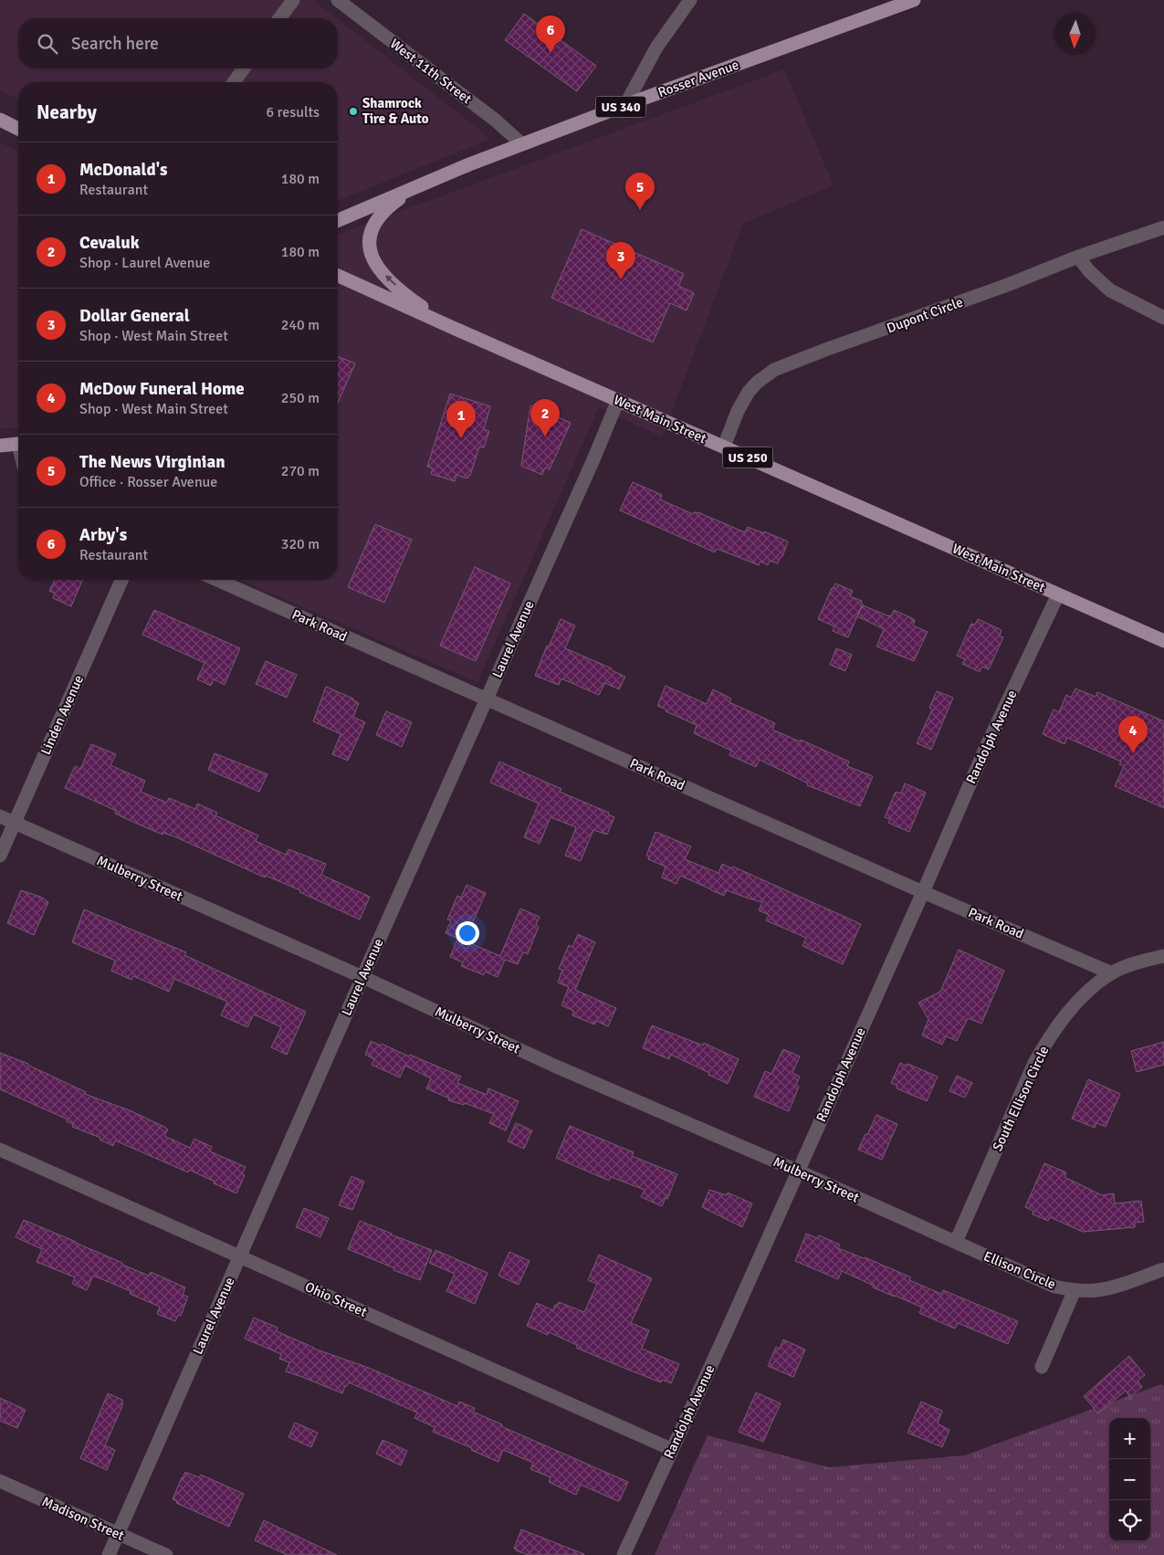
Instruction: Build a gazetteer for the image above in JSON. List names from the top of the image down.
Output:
{
  "streets": {
    "main road": [
      "Rosser Avenue",
      "US 340",
      "West Main Street",
      "US 250"
    ],
    "street": [
      "West 11th Street",
      "Dupont Circle",
      "Park Road",
      "Laurel Avenue",
      "Linden Avenue",
      "Randolph Avenue",
      "Mulberry Street",
      "South Ellison Circle",
      "Ellison Circle",
      "Ohio Street",
      "Madison Street"
    ]
  },
  "crossings": [
    ["West 11th Street", "Rosser Avenue"],
    ["Dupont Circle", "West Main Street"],
    ["West Main Street", "Laurel Avenue"],
    ["West Main Street", "Randolph Avenue"],
    ["Park Road", "Laurel Avenue"],
    ["Park Road", "Randolph Avenue"],
    ["Park Road", "South Ellison Circle"],
    ["Laurel Avenue", "Mulberry Street"],
    ["Laurel Avenue", "Ohio Street"],
    ["Laurel Avenue", "Madison Street"],
    ["Linden Avenue", "Mulberry Street"],
    ["Randolph Avenue", "Mulberry Street"],
    ["Randolph Avenue", "Ohio Street"],
    ["Mulberry Street", "South Ellison Circle"],
    ["Mulberry Street", "Ellison Circle"],
    ["South Ellison Circle", "Ellison Circle"]
  ],
  "places": ["Shamrock Tire & Auto"],
  "north": "bottom",
  "page": {
    "pins": [
      "6",
      "5",
      "3",
      "2",
      "1",
      "4"
    ],
    "search": "Search here",
    "heading": ["Nearby", "6 results"],
    "list": [
      {
        "mark": "1",
        "name": "McDonald's",
        "note": "Restaurant",
        "value": "180 m"
      },
      {
        "mark": "2",
        "name": "Cevaluk",
        "note": "Shop · Laurel Avenue",
        "value": "180 m"
      },
      {
        "mark": "3",
        "name": "Dollar General",
        "note": "Shop · West Main Street",
        "value": "240 m"
      },
      {
        "mark": "4",
        "name": "McDow Funeral Home",
        "note": "Shop · West Main Street",
        "value": "250 m"
      },
      {
        "mark": "5",
        "name": "The News Virginian",
        "note": "Office · Rosser Avenue",
        "value": "270 m"
      },
      {
        "mark": "6",
        "name": "Arby's",
        "note": "Restaurant",
        "value": "320 m"
      }
    ],
    "map_buttons": ["+", "−"]
  }
}
